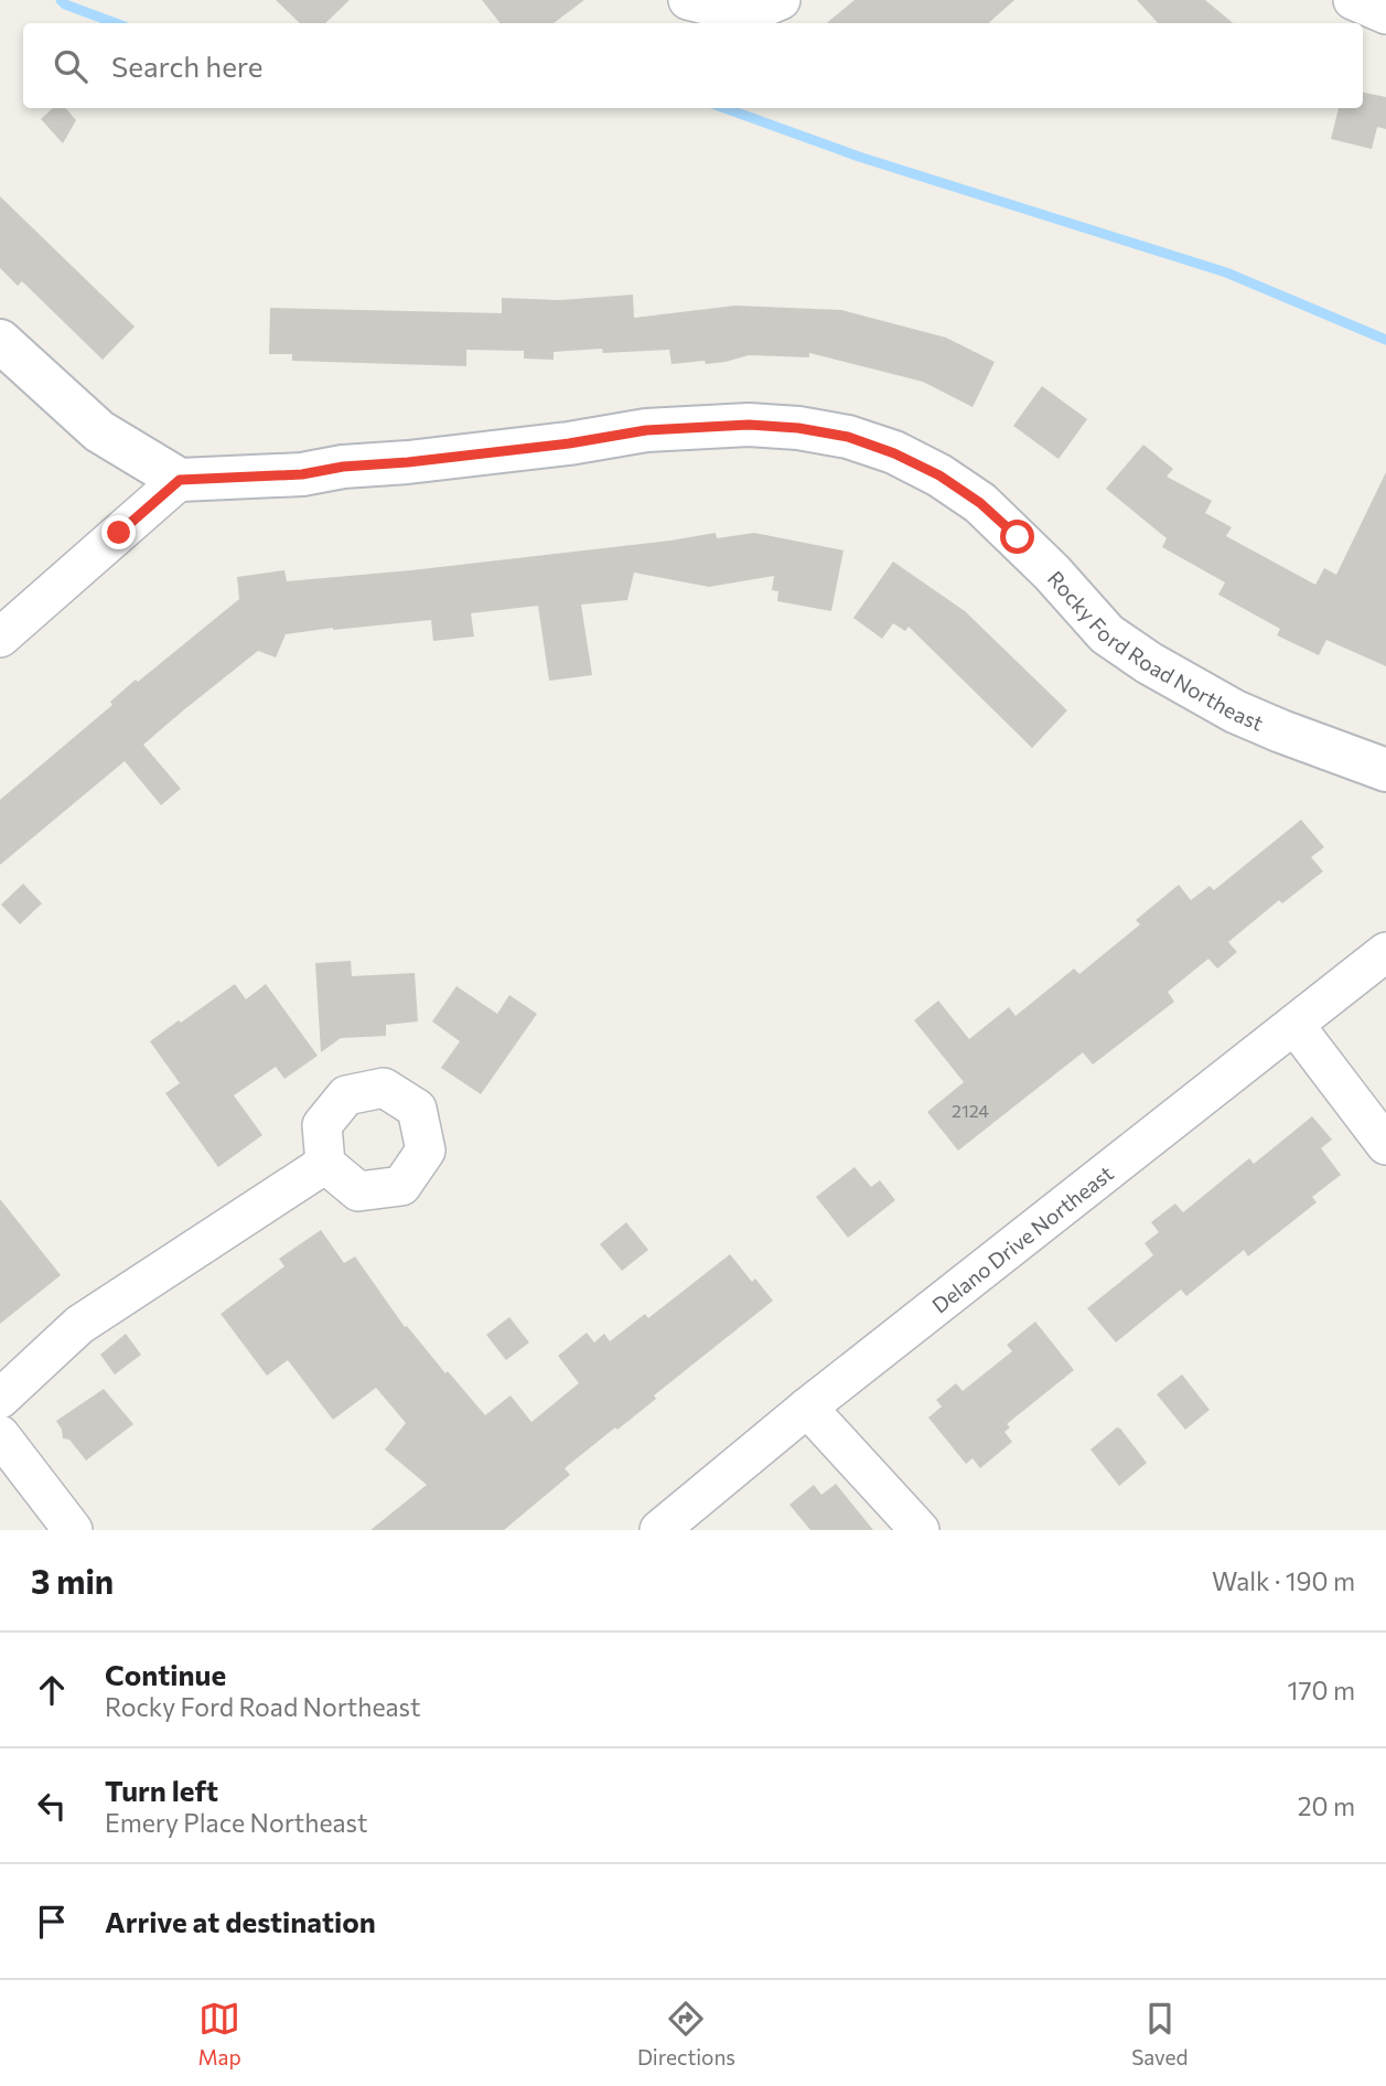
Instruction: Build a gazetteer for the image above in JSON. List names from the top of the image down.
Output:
{
  "streets": {
    "street": ["Rocky Ford Road Northeast", "Delano Drive Northeast"]
  },
  "house_numbers": ["2124"],
  "page": {
    "search": "Search here",
    "heading": ["3 min", "Walk · 190 m"],
    "list": [
      ["Continue", "Rocky Ford Road Northeast", "170 m"],
      ["Turn left", "Emery Place Northeast", "20 m"],
      "Arrive at destination"
    ],
    "nav": ["Map", "Directions", "Saved"]
  }
}
